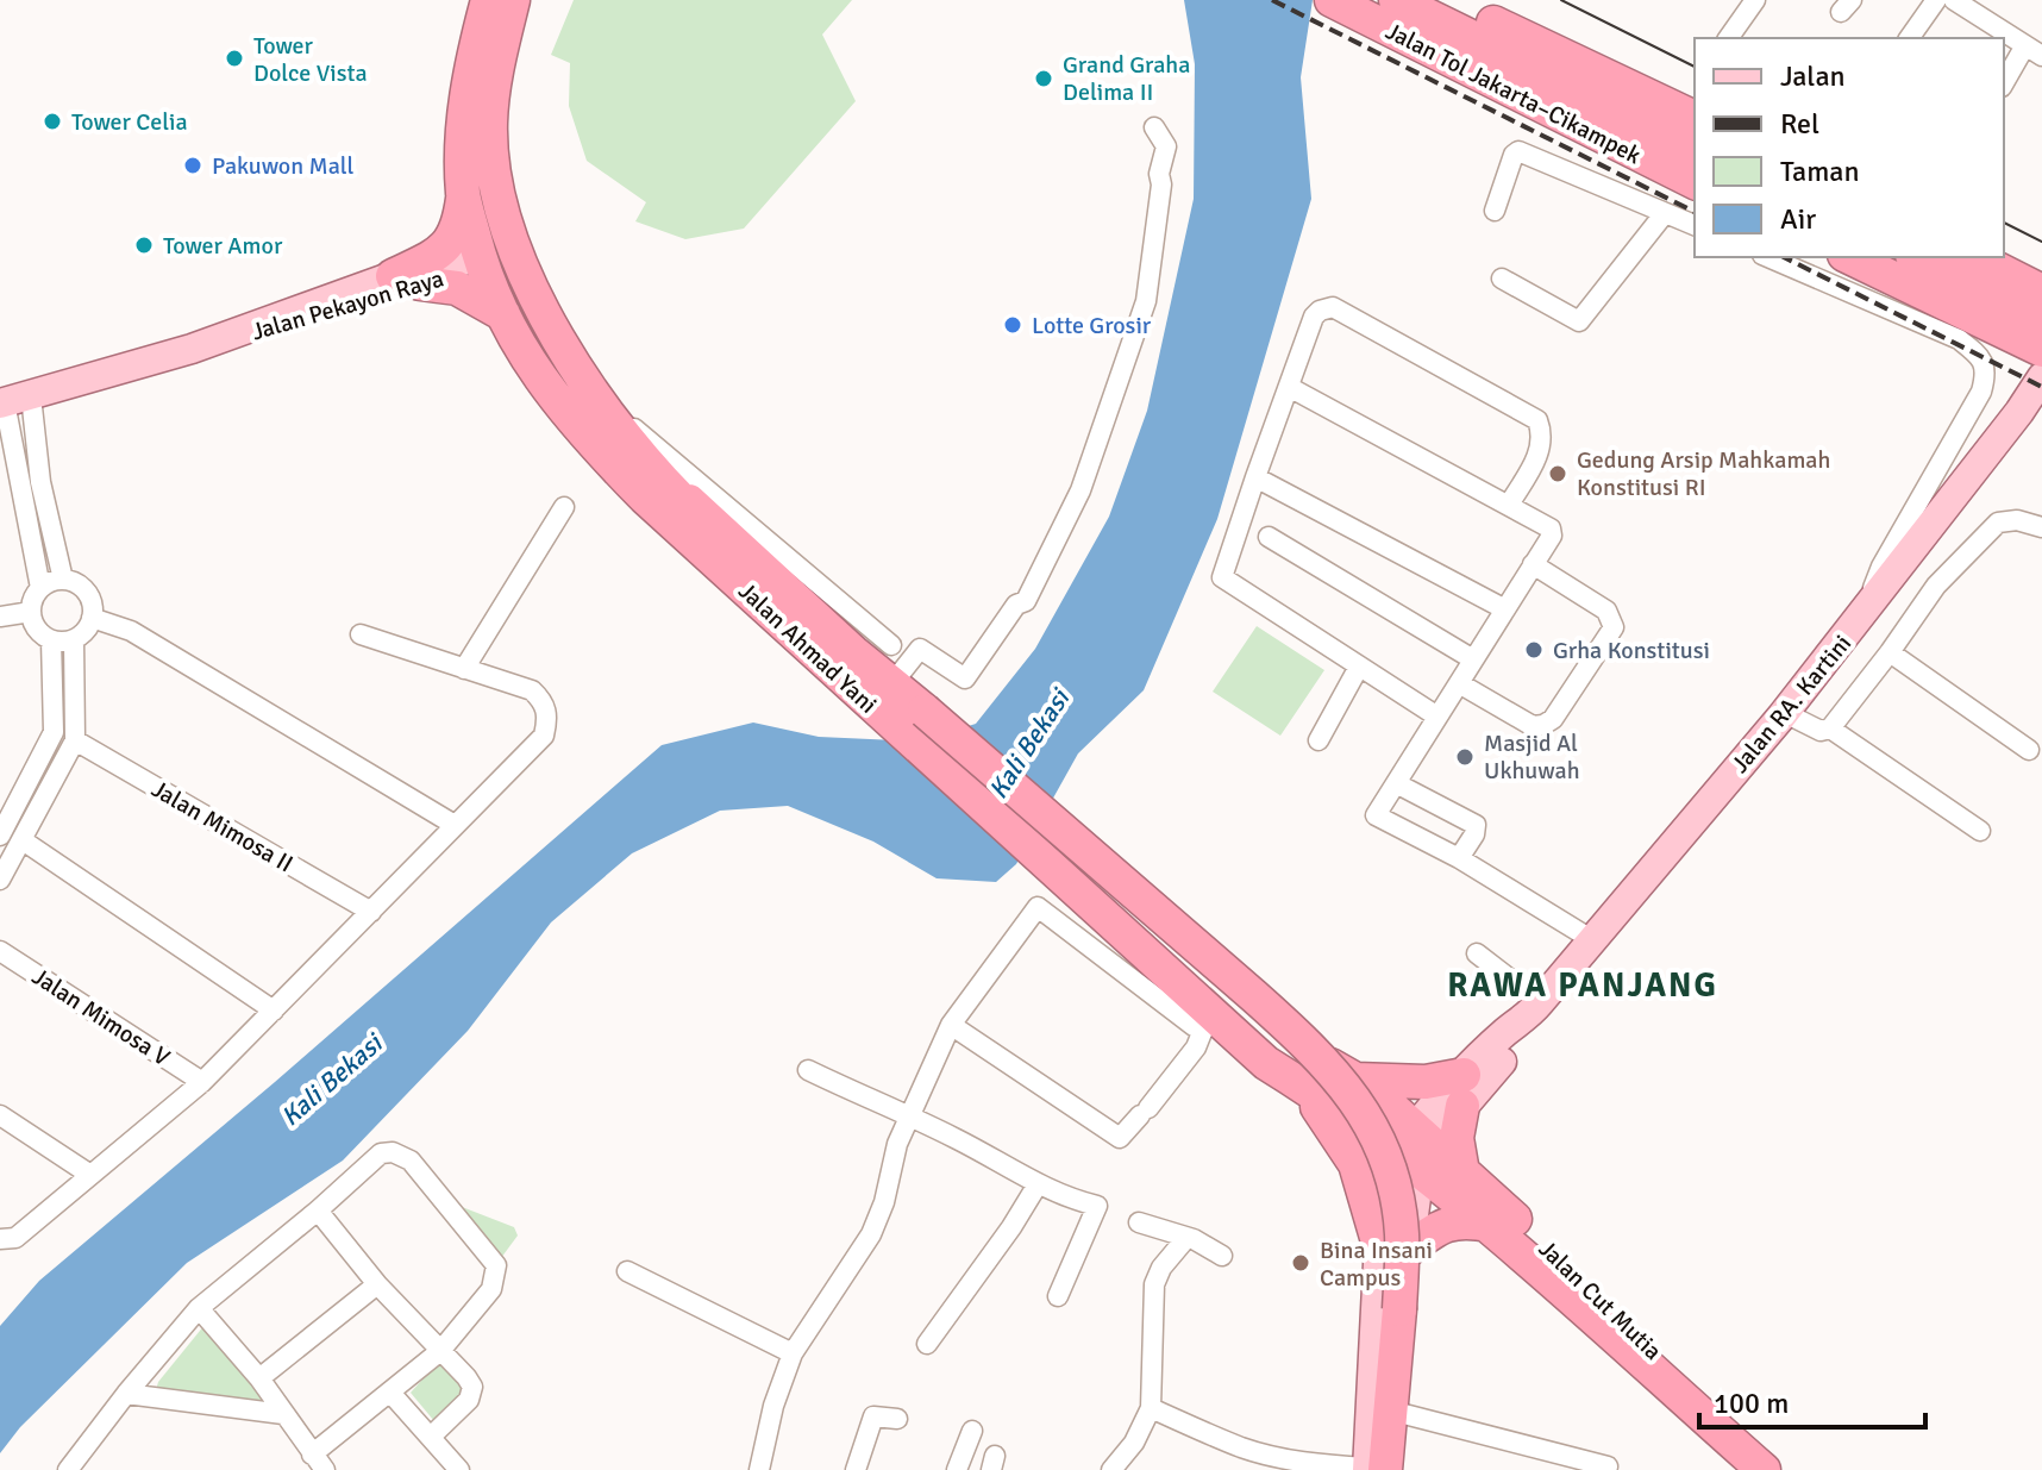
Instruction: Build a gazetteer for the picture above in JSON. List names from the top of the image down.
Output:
{
  "streets": {
    "highway": ["Jalan Tol Jakarta–Cikampek", "Jalan Ahmad Yani", "Jalan Cut Mutia"],
    "main road": ["Jalan Pekayon Raya", "Jalan RA. Kartini"],
    "street": ["Jalan Mimosa II", "Jalan Mimosa V"]
  },
  "crossings": [
    ["Jalan Pekayon Raya", "Jalan Ahmad Yani"],
    ["Jalan Ahmad Yani", "Jalan RA. Kartini"],
    ["Jalan Ahmad Yani", "Jalan Cut Mutia"],
    ["Jalan RA. Kartini", "Jalan Cut Mutia"]
  ],
  "districts": ["RAWA PANJANG"],
  "water": ["Kali Bekasi"],
  "places": [
    "Tower Dolce Vista",
    "Grand Graha Delima II",
    "Tower Celia",
    "Pakuwon Mall",
    "Tower Amor",
    "Lotte Grosir",
    "Gedung Arsip Mahkamah Konstitusi RI",
    "Grha Konstitusi",
    "Masjid Al Ukhuwah",
    "Bina Insani Campus"
  ],
  "legend": [
    "Jalan",
    "Rel",
    "Taman",
    "Air"
  ],
  "scale_bar": "100 m"
}
